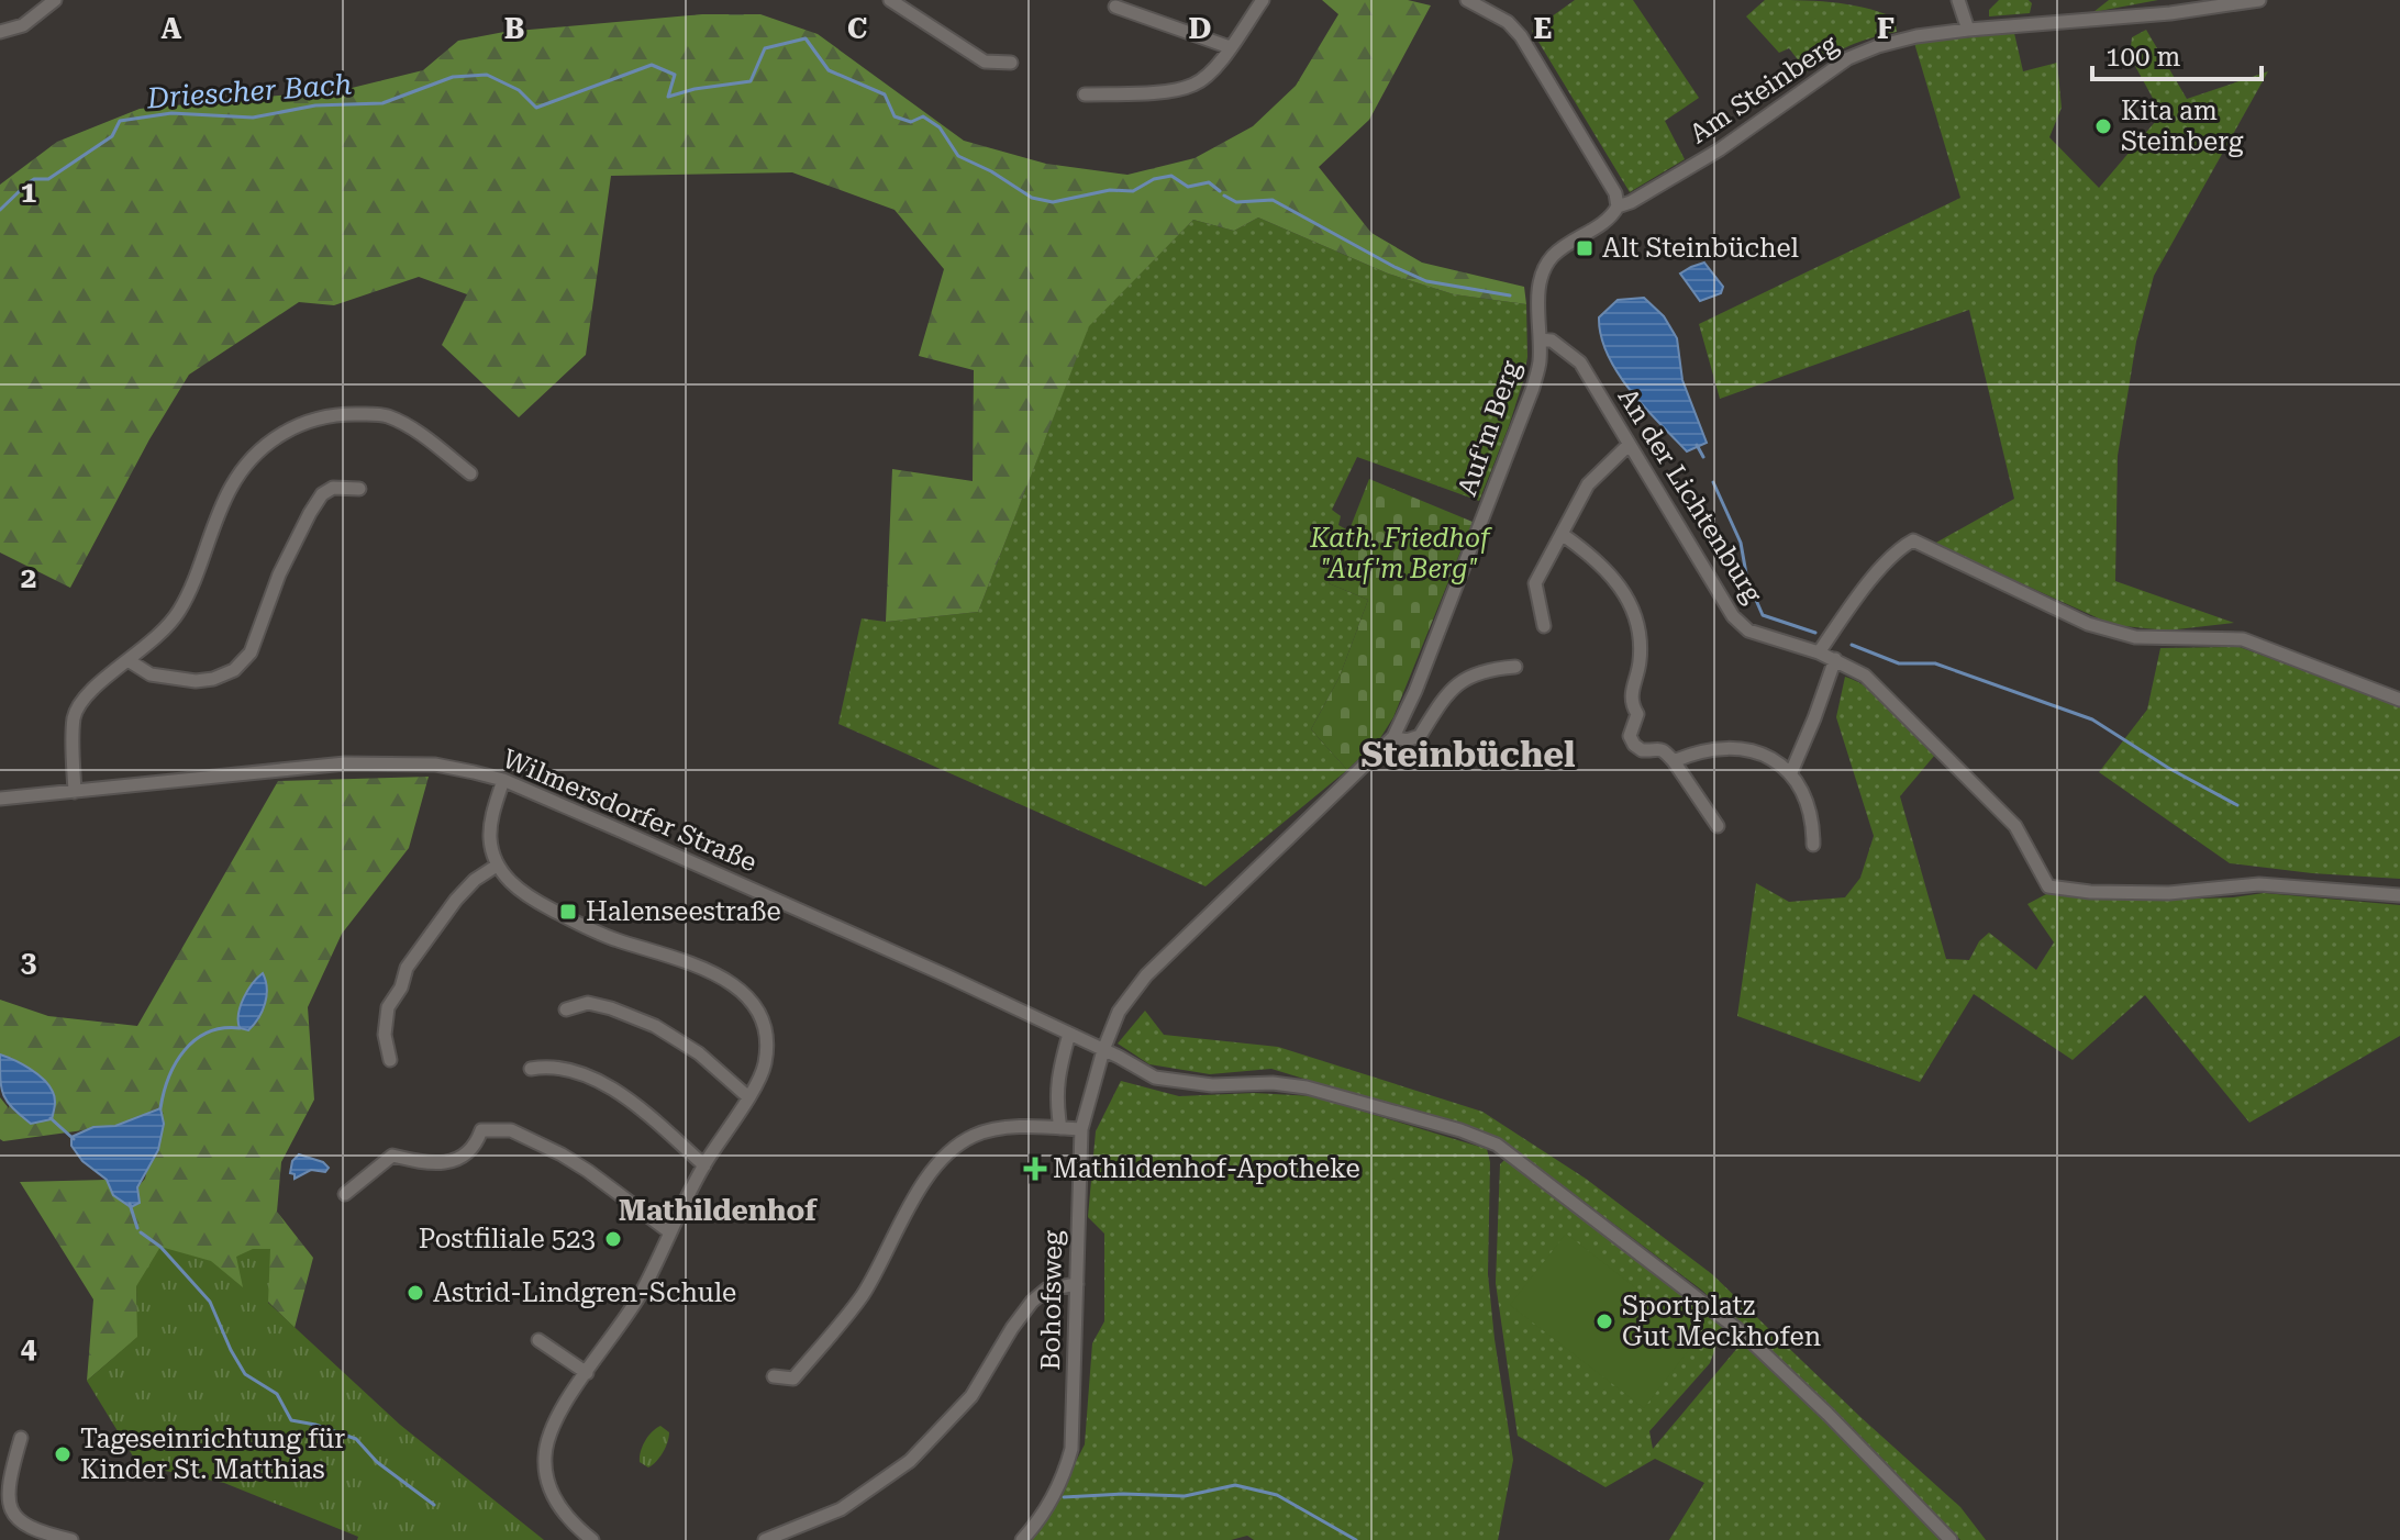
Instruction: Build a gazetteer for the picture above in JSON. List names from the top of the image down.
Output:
{
  "streets": {
    "street": [
      "Am Steinberg",
      "Auf'm Berg",
      "An der Lichtenburg",
      "Wilmersdorfer Straße",
      "Bohofsweg"
    ]
  },
  "crossings": [
    ["Am Steinberg", "Auf'm Berg"],
    ["Auf'm Berg", "An der Lichtenburg"],
    ["Auf'm Berg", "Wilmersdorfer Straße"],
    ["Auf'm Berg", "Bohofsweg"],
    ["Wilmersdorfer Straße", "Bohofsweg"]
  ],
  "districts": ["Steinbüchel", "Mathildenhof"],
  "water": ["Driescher Bach"],
  "parks": ["Kath. Friedhof \"Auf'm Berg\""],
  "places": {
    "other": [
      "Kita am Steinberg",
      "Postfiliale 523",
      "Astrid-Lindgren-Schule",
      "Sportplatz Gut Meckhofen",
      "Tageseinrichtung für Kinder St. Matthias"
    ],
    "transit": ["Alt Steinbüchel", "Halenseestraße"],
    "health": ["Mathildenhof-Apotheke"]
  },
  "scale_bar": "100 m",
  "grid": {
    "columns": [
      "A",
      "B",
      "C",
      "D",
      "E",
      "F"
    ],
    "rows": [
      "1",
      "2",
      "3",
      "4"
    ]
  }
}
